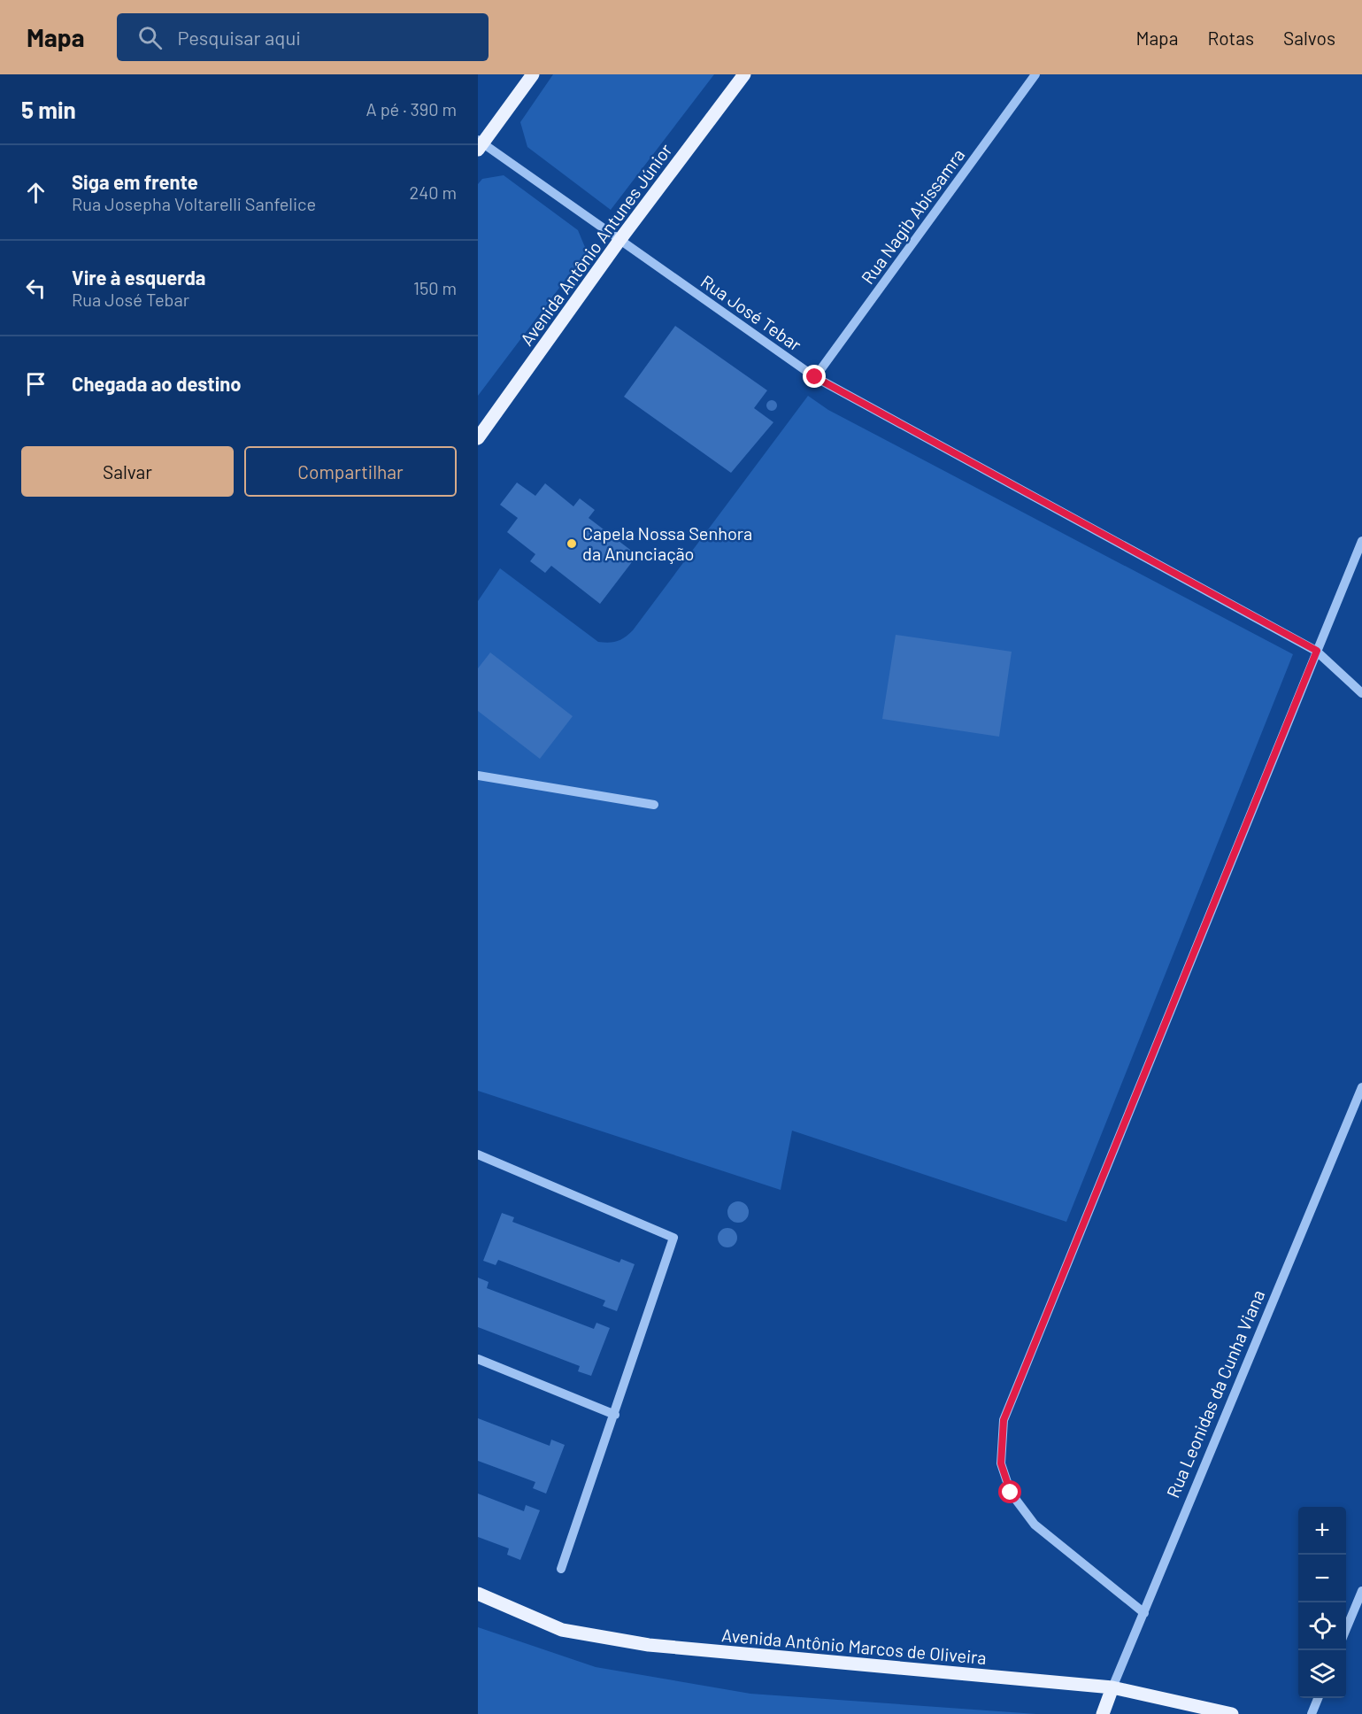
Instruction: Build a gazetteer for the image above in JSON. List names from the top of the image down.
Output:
{
  "streets": {
    "main road": ["Avenida Antônio Antunes Júnior", "Rua Leonidas da Cunha Viana", "Avenida Antônio Marcos de Oliveira"],
    "street": ["Rua Nagib Abissamra", "Rua José Tebar"]
  },
  "crossings": [
    ["Rua Nagib Abissamra", "Rua José Tebar"],
    ["Avenida Antônio Antunes Júnior", "Rua José Tebar"],
    ["Rua Leonidas da Cunha Viana", "Avenida Antônio Marcos de Oliveira"]
  ],
  "places": ["Capela Nossa Senhora da Anunciação"],
  "page": {
    "header": "Mapa",
    "search": "Pesquisar aqui",
    "nav": ["Mapa", "Rotas", "Salvos"],
    "heading": ["5 min", "A pé · 390 m"],
    "list": [
      ["Siga em frente", "Rua Josepha Voltarelli Sanfelice", "240 m"],
      ["Vire à esquerda", "Rua José Tebar", "150 m"],
      "Chegada ao destino"
    ],
    "buttons": ["Salvar", "Compartilhar"],
    "map_buttons": ["+", "−"]
  }
}
